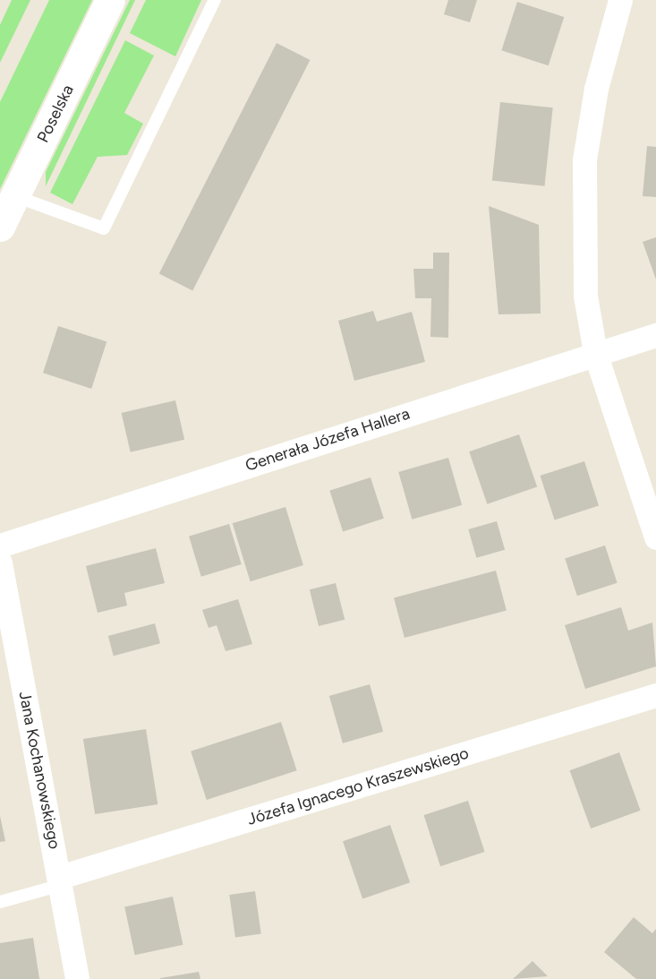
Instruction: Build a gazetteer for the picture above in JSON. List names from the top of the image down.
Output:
{
  "streets": {
    "street": [
      "Poselska",
      "Generała Józefa Hallera",
      "Jana Kochanowskiego",
      "Józefa Ignacego Kraszewskiego"
    ]
  },
  "crossings": [
    ["Jana Kochanowskiego", "Józefa Ignacego Kraszewskiego"]
  ]
}
